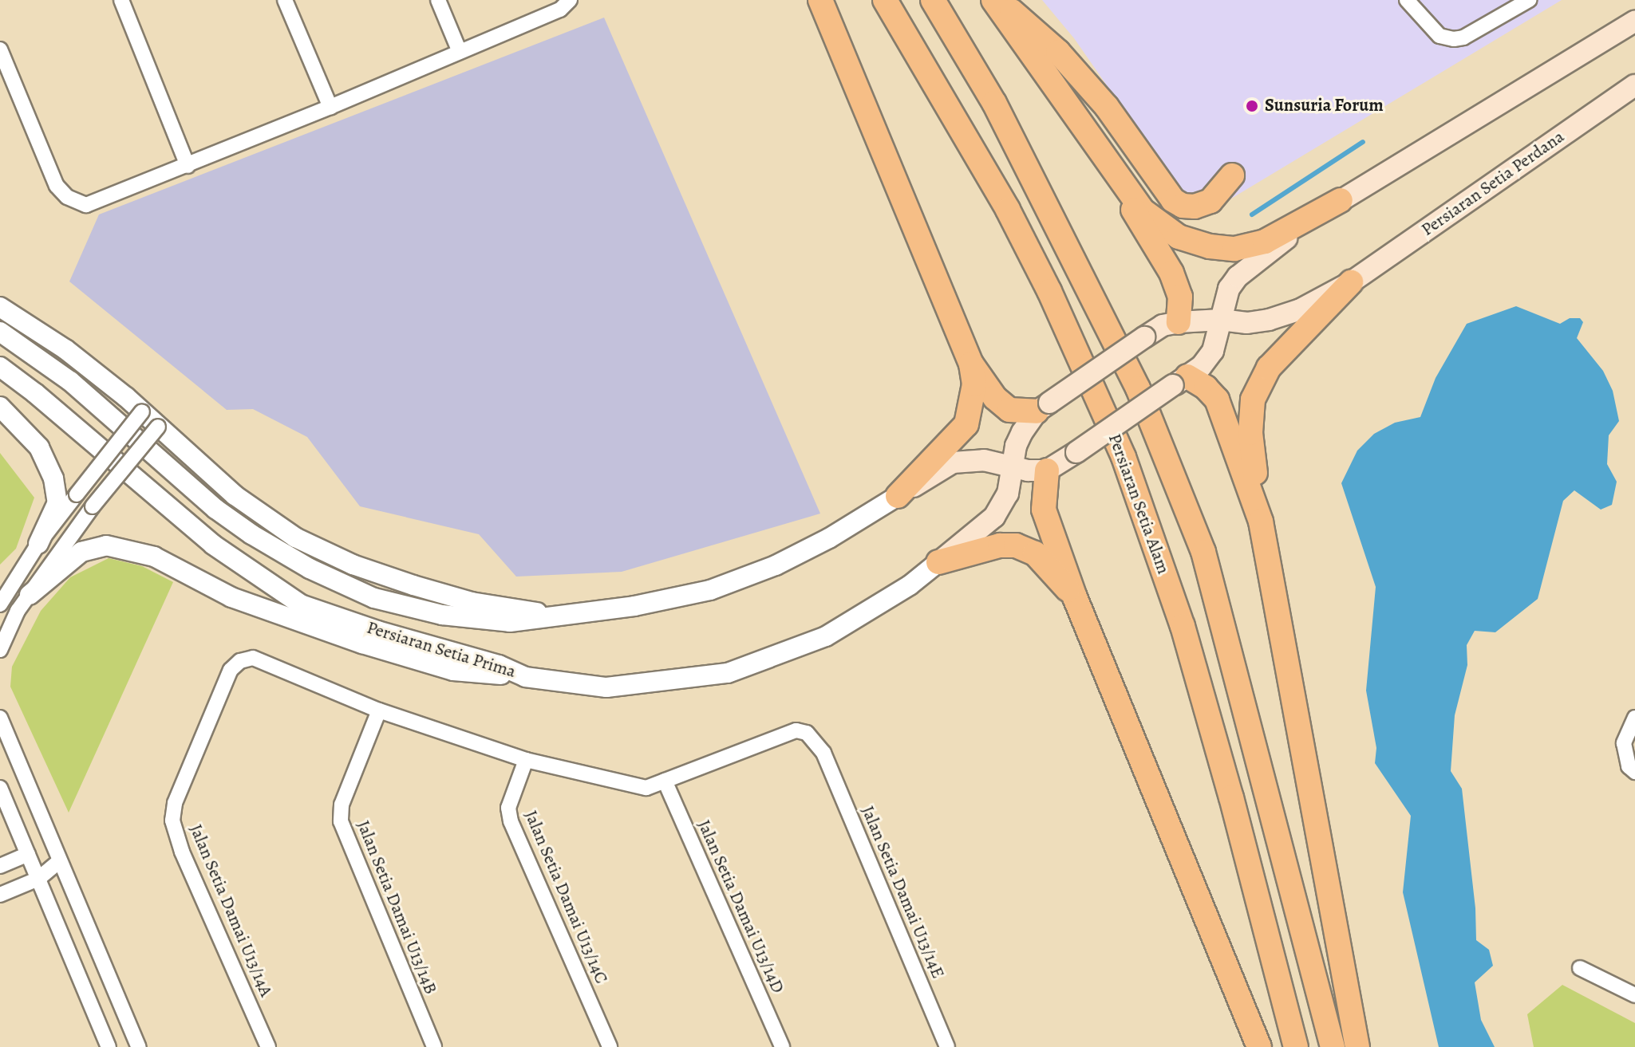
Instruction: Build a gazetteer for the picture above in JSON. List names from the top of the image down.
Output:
{
  "streets": {
    "highway": ["Persiaran Setia Alam"],
    "main road": ["Persiaran Setia Perdana"],
    "street": [
      "Persiaran Setia Prima",
      "Jalan Setia Damai U13/14E",
      "Jalan Setia Damai U13/14C",
      "Jalan Setia Damai U13/14D",
      "Jalan Setia Damai U13/14B",
      "Jalan Setia Damai U13/14A"
    ]
  },
  "crossings": [
    ["Jalan Setia Damai U13/14E", "Jalan Setia Damai U13/14D"],
    ["Jalan Setia Damai U13/14B", "Jalan Setia Damai U13/14A"]
  ],
  "places": ["Sunsuria Forum"]
}
